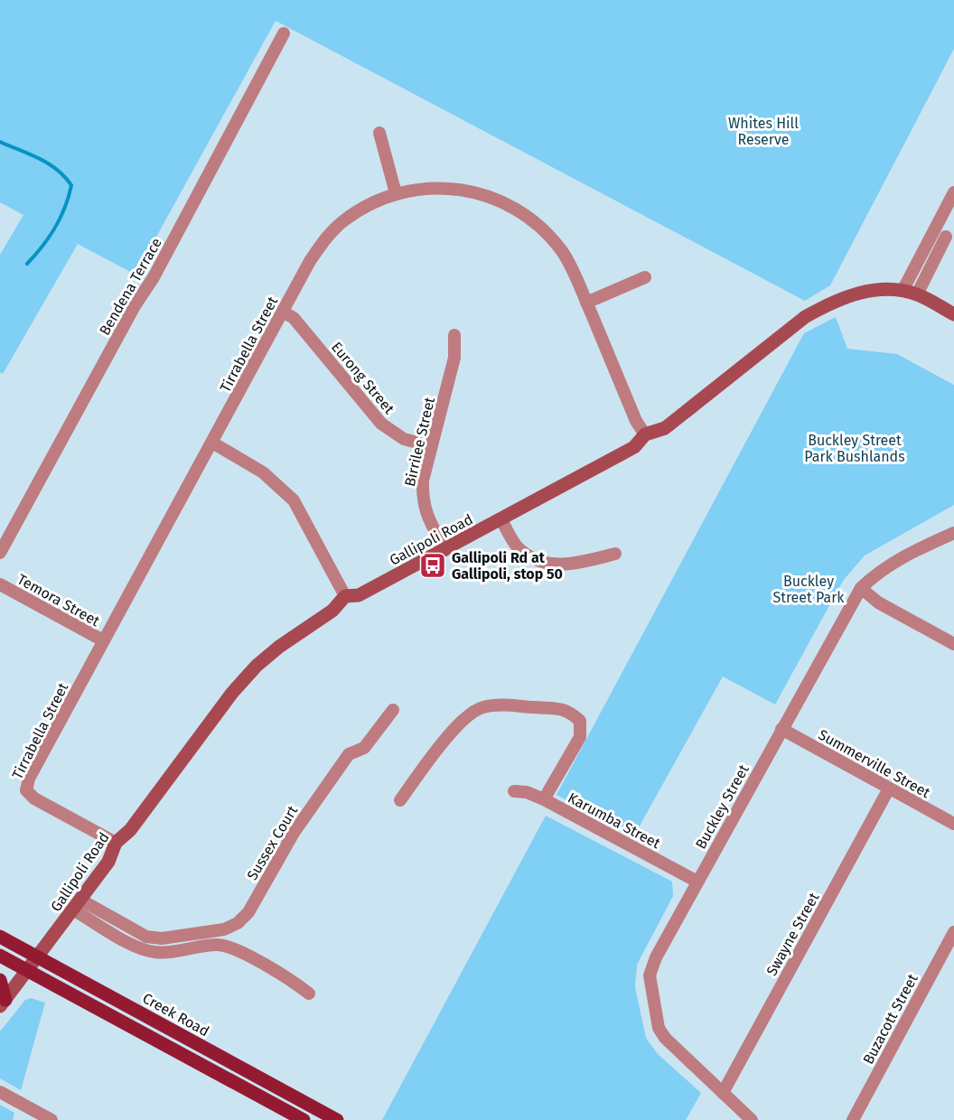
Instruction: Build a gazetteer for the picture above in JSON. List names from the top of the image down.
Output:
{
  "streets": {
    "main road": ["Creek Road"],
    "street": [
      "Bendena Terrace",
      "Tirrabella Street",
      "Eurong Street",
      "Birrilee Street",
      "Gallipoli Road",
      "Temora Street",
      "Summerville Street",
      "Buckley Street",
      "Karumba Street",
      "Sussex Court",
      "Swayne Street",
      "Buzacott Street"
    ]
  },
  "crossings": [
    ["Tirrabella Street", "Eurong Street"],
    ["Tirrabella Street", "Gallipoli Road"],
    ["Tirrabella Street", "Temora Street"],
    ["Eurong Street", "Birrilee Street"],
    ["Birrilee Street", "Gallipoli Road"],
    ["Gallipoli Road", "Sussex Court"],
    ["Gallipoli Road", "Creek Road"],
    ["Summerville Street", "Buckley Street"],
    ["Summerville Street", "Swayne Street"],
    ["Buckley Street", "Karumba Street"],
    ["Buckley Street", "Swayne Street"]
  ],
  "parks": ["Whites Hill Reserve", "Buckley Street Park Bushlands", "Buckley Street Park"],
  "places": {
    "bus stop": ["Gallipoli Rd at Gallipoli, stop 50"]
  }
}
